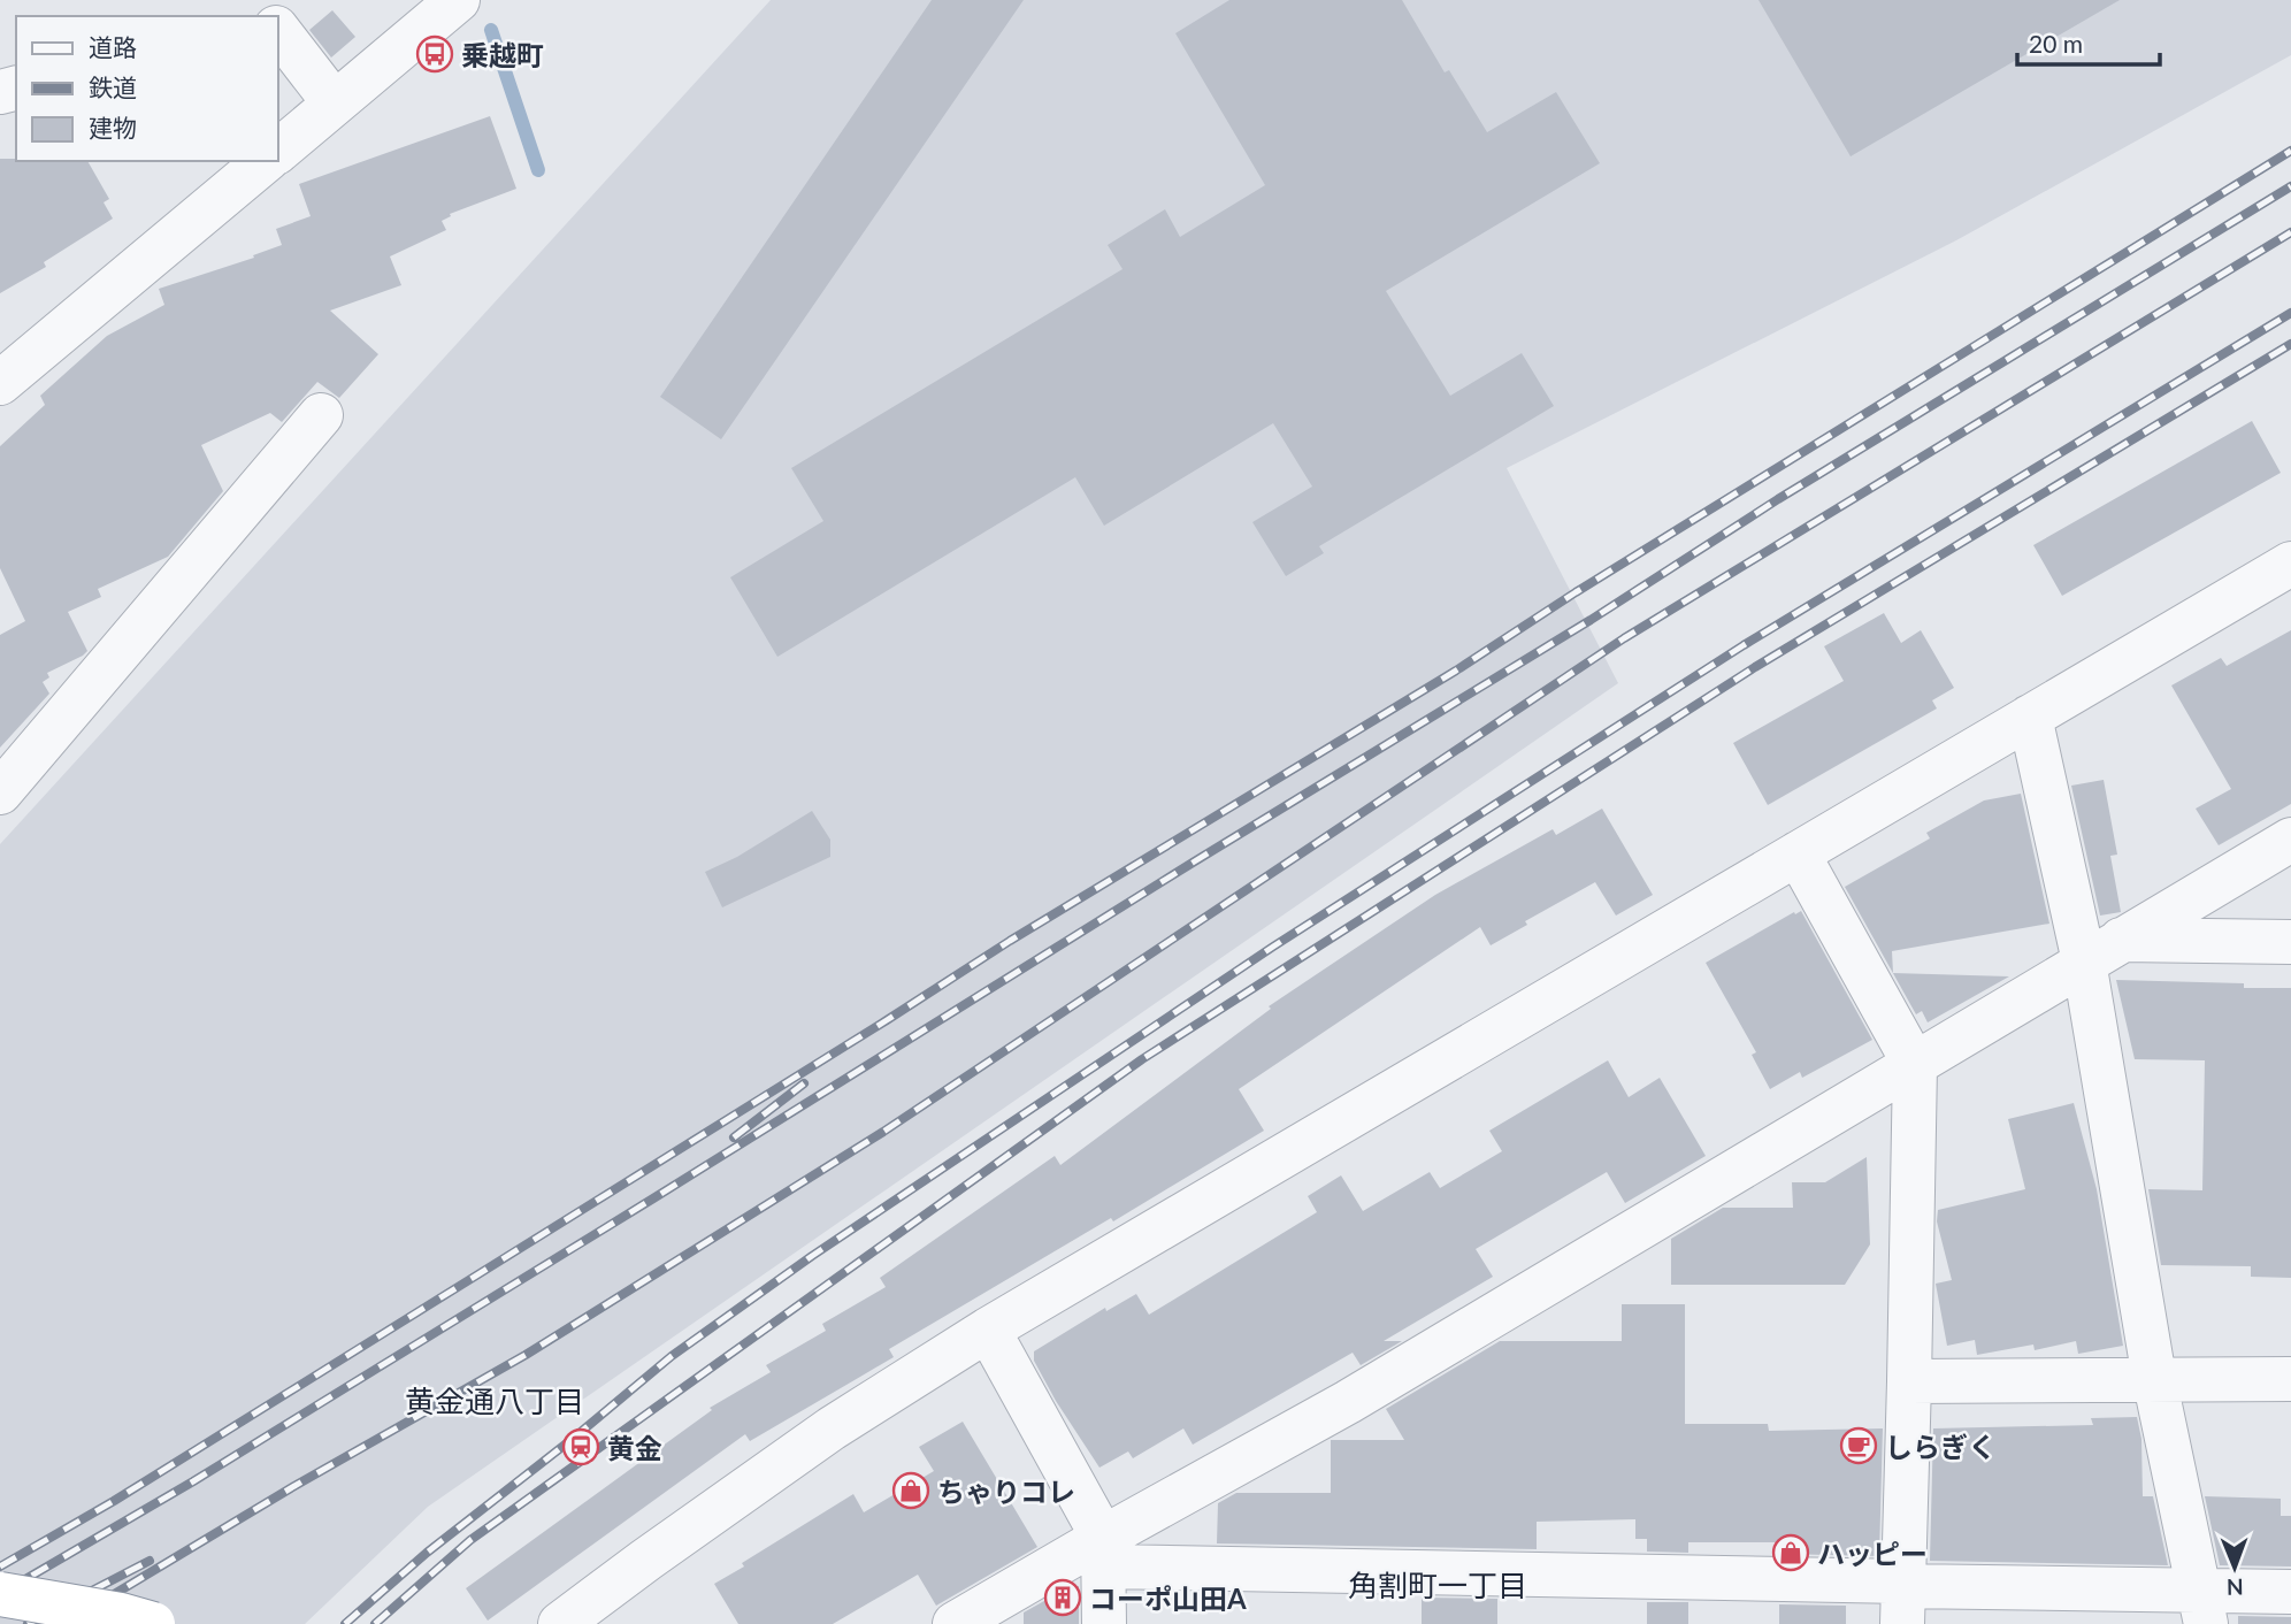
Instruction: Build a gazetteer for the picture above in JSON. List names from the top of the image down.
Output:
{
  "districts": ["黄金通八丁目", "角割町一丁目"],
  "places": {
    "bus stop": ["乗越町"],
    "cafe": ["しらぎく"],
    "station": ["黄金"],
    "shop": ["ちゃりコレ", "ハッピー"],
    "building": ["コーポ山田A"]
  },
  "legend": ["道路", "鉄道", "建物"],
  "scale_bar": "20 m",
  "north": "bottom"
}
